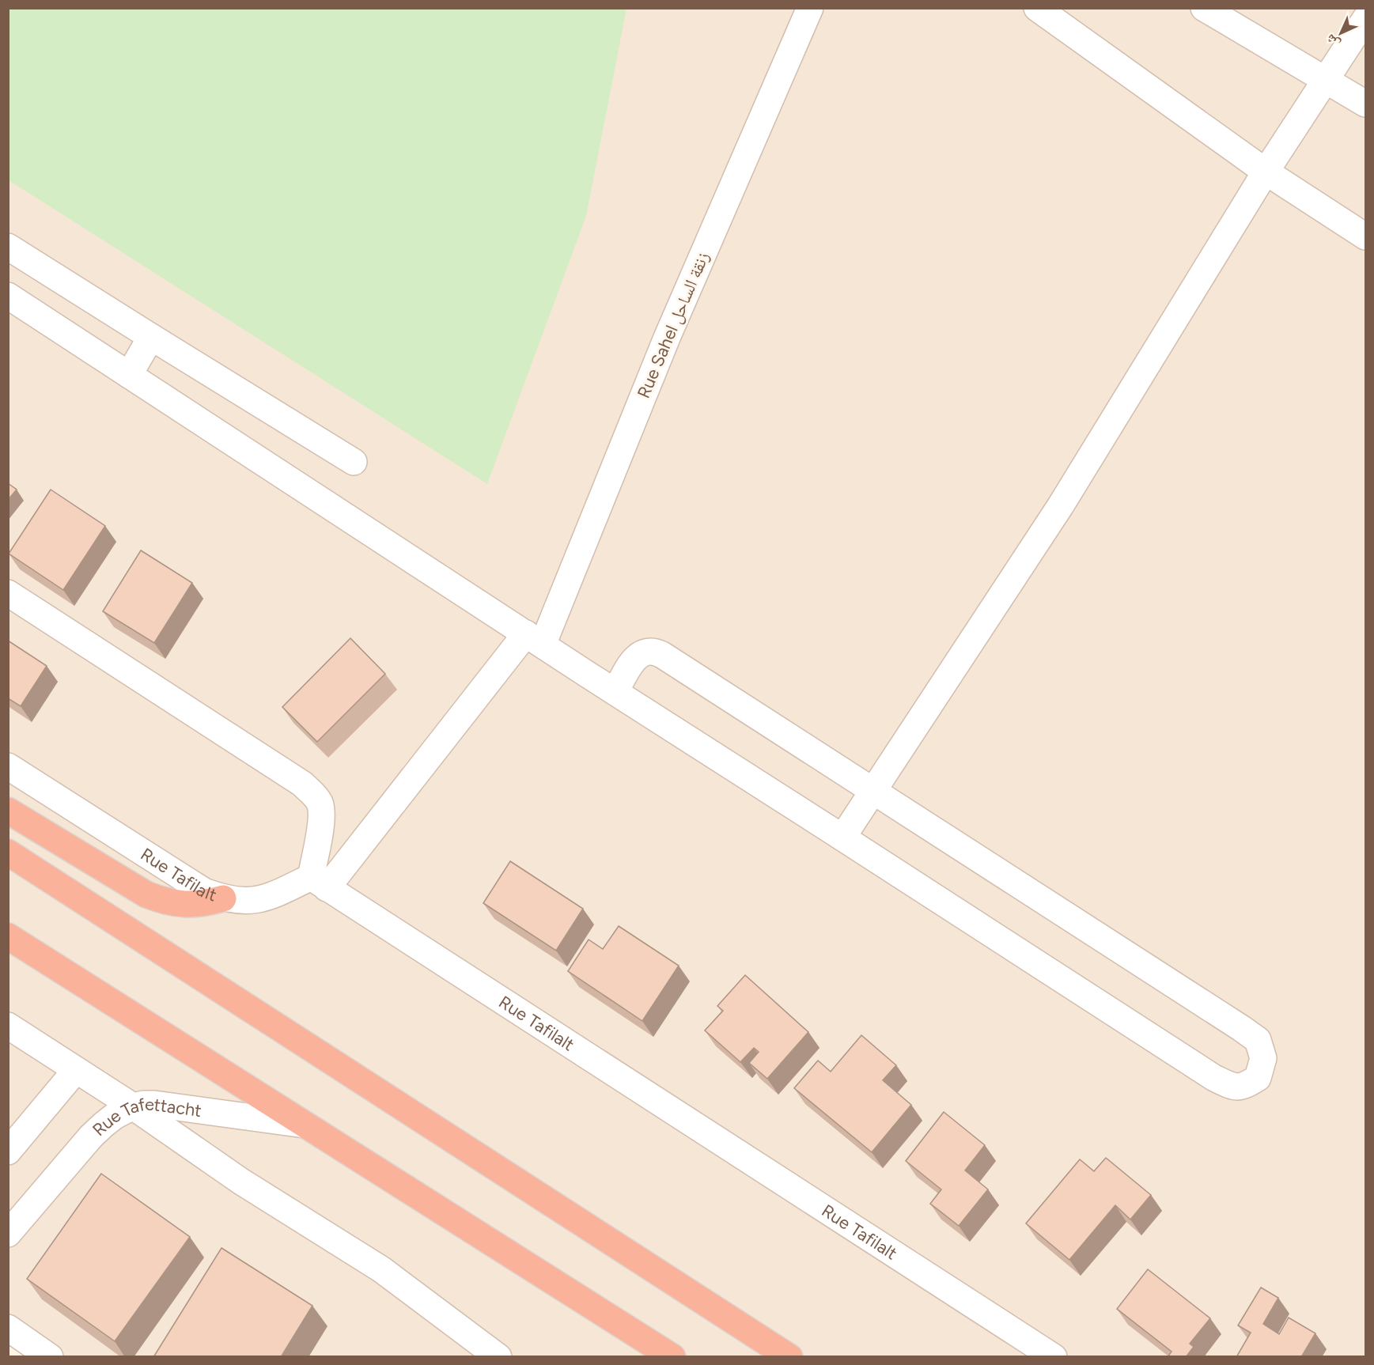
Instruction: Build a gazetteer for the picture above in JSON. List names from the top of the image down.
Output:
{
  "streets": {
    "street": ["Rue Sahel زنقة الساحل", "Rue Tafilalt", "Rue Tafettacht"]
  },
  "crossings": [
    ["Rue Sahel زنقة الساحل", "Rue Tafilalt"]
  ],
  "north": "bottom left"
}
